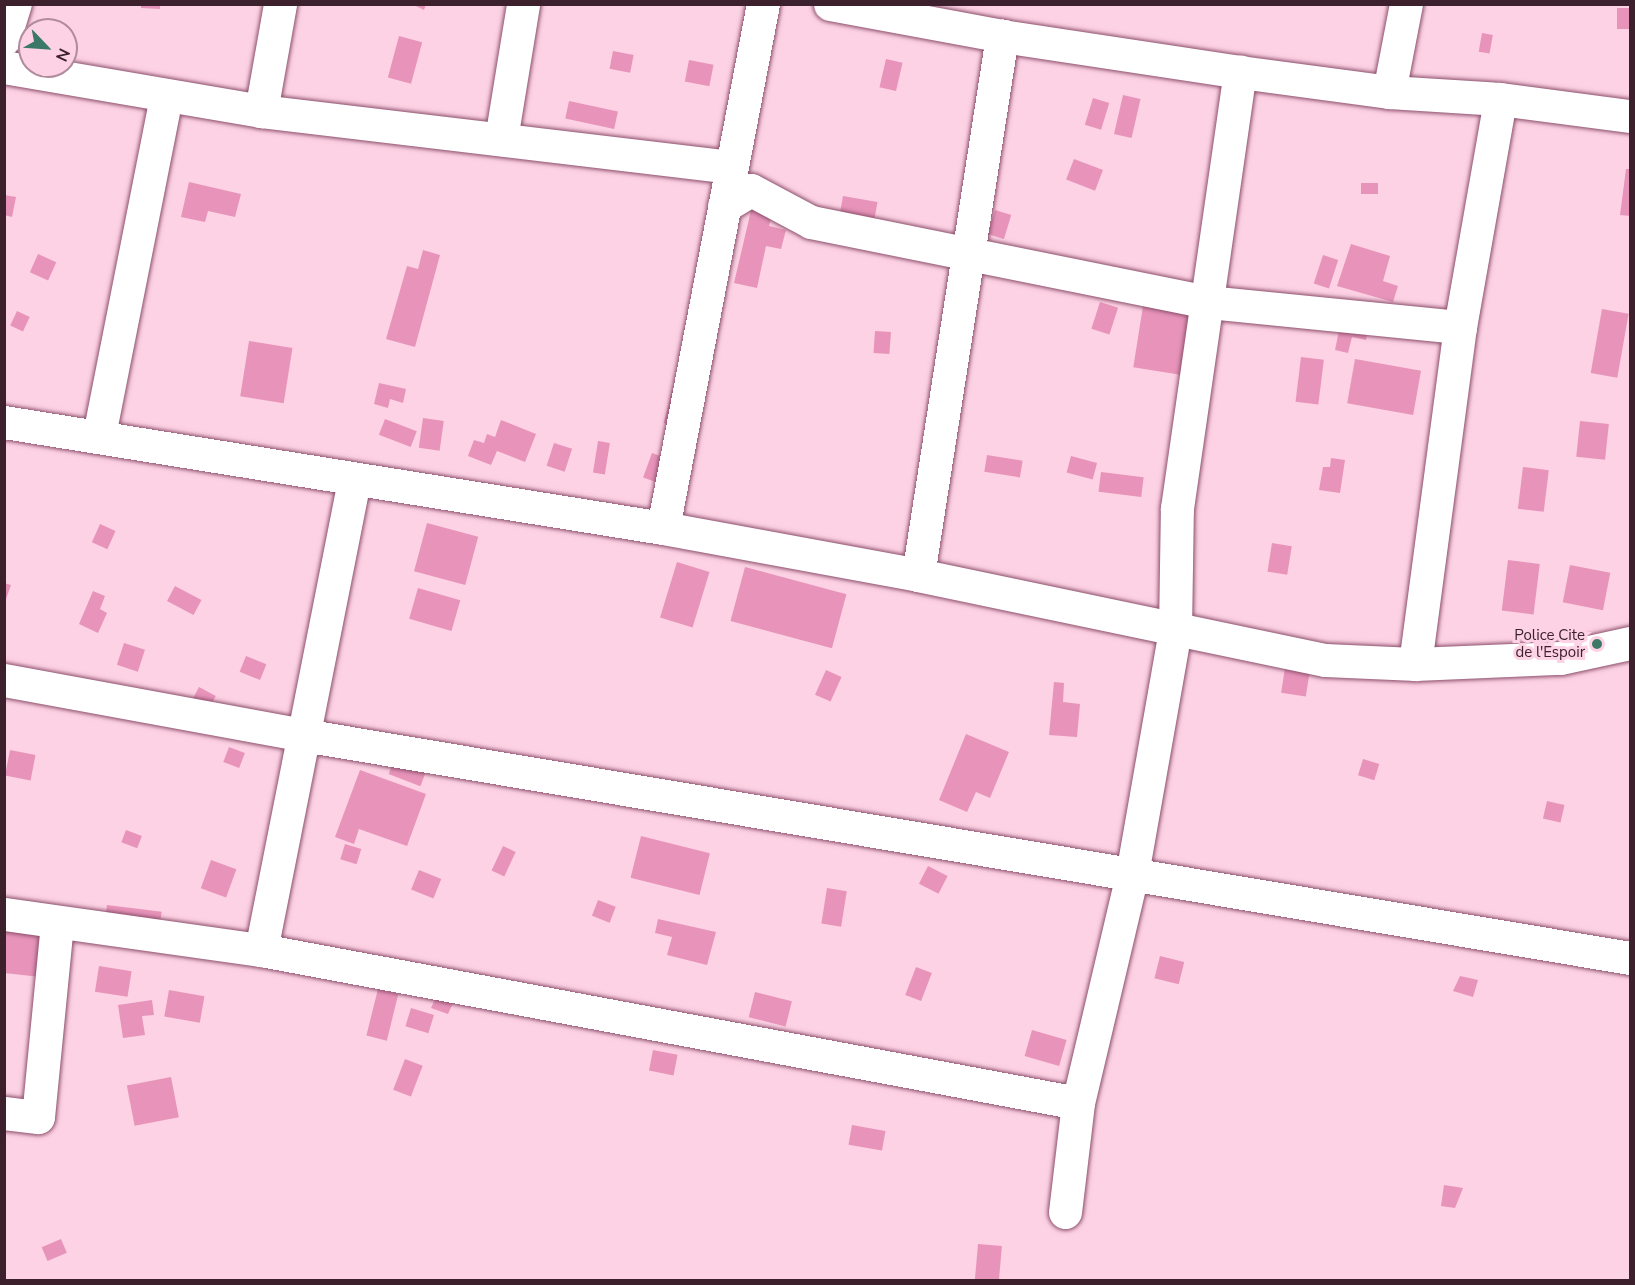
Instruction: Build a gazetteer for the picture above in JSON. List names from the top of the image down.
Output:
{
  "places": ["Police Cite de l'Espoir"],
  "north": "bottom right"
}
